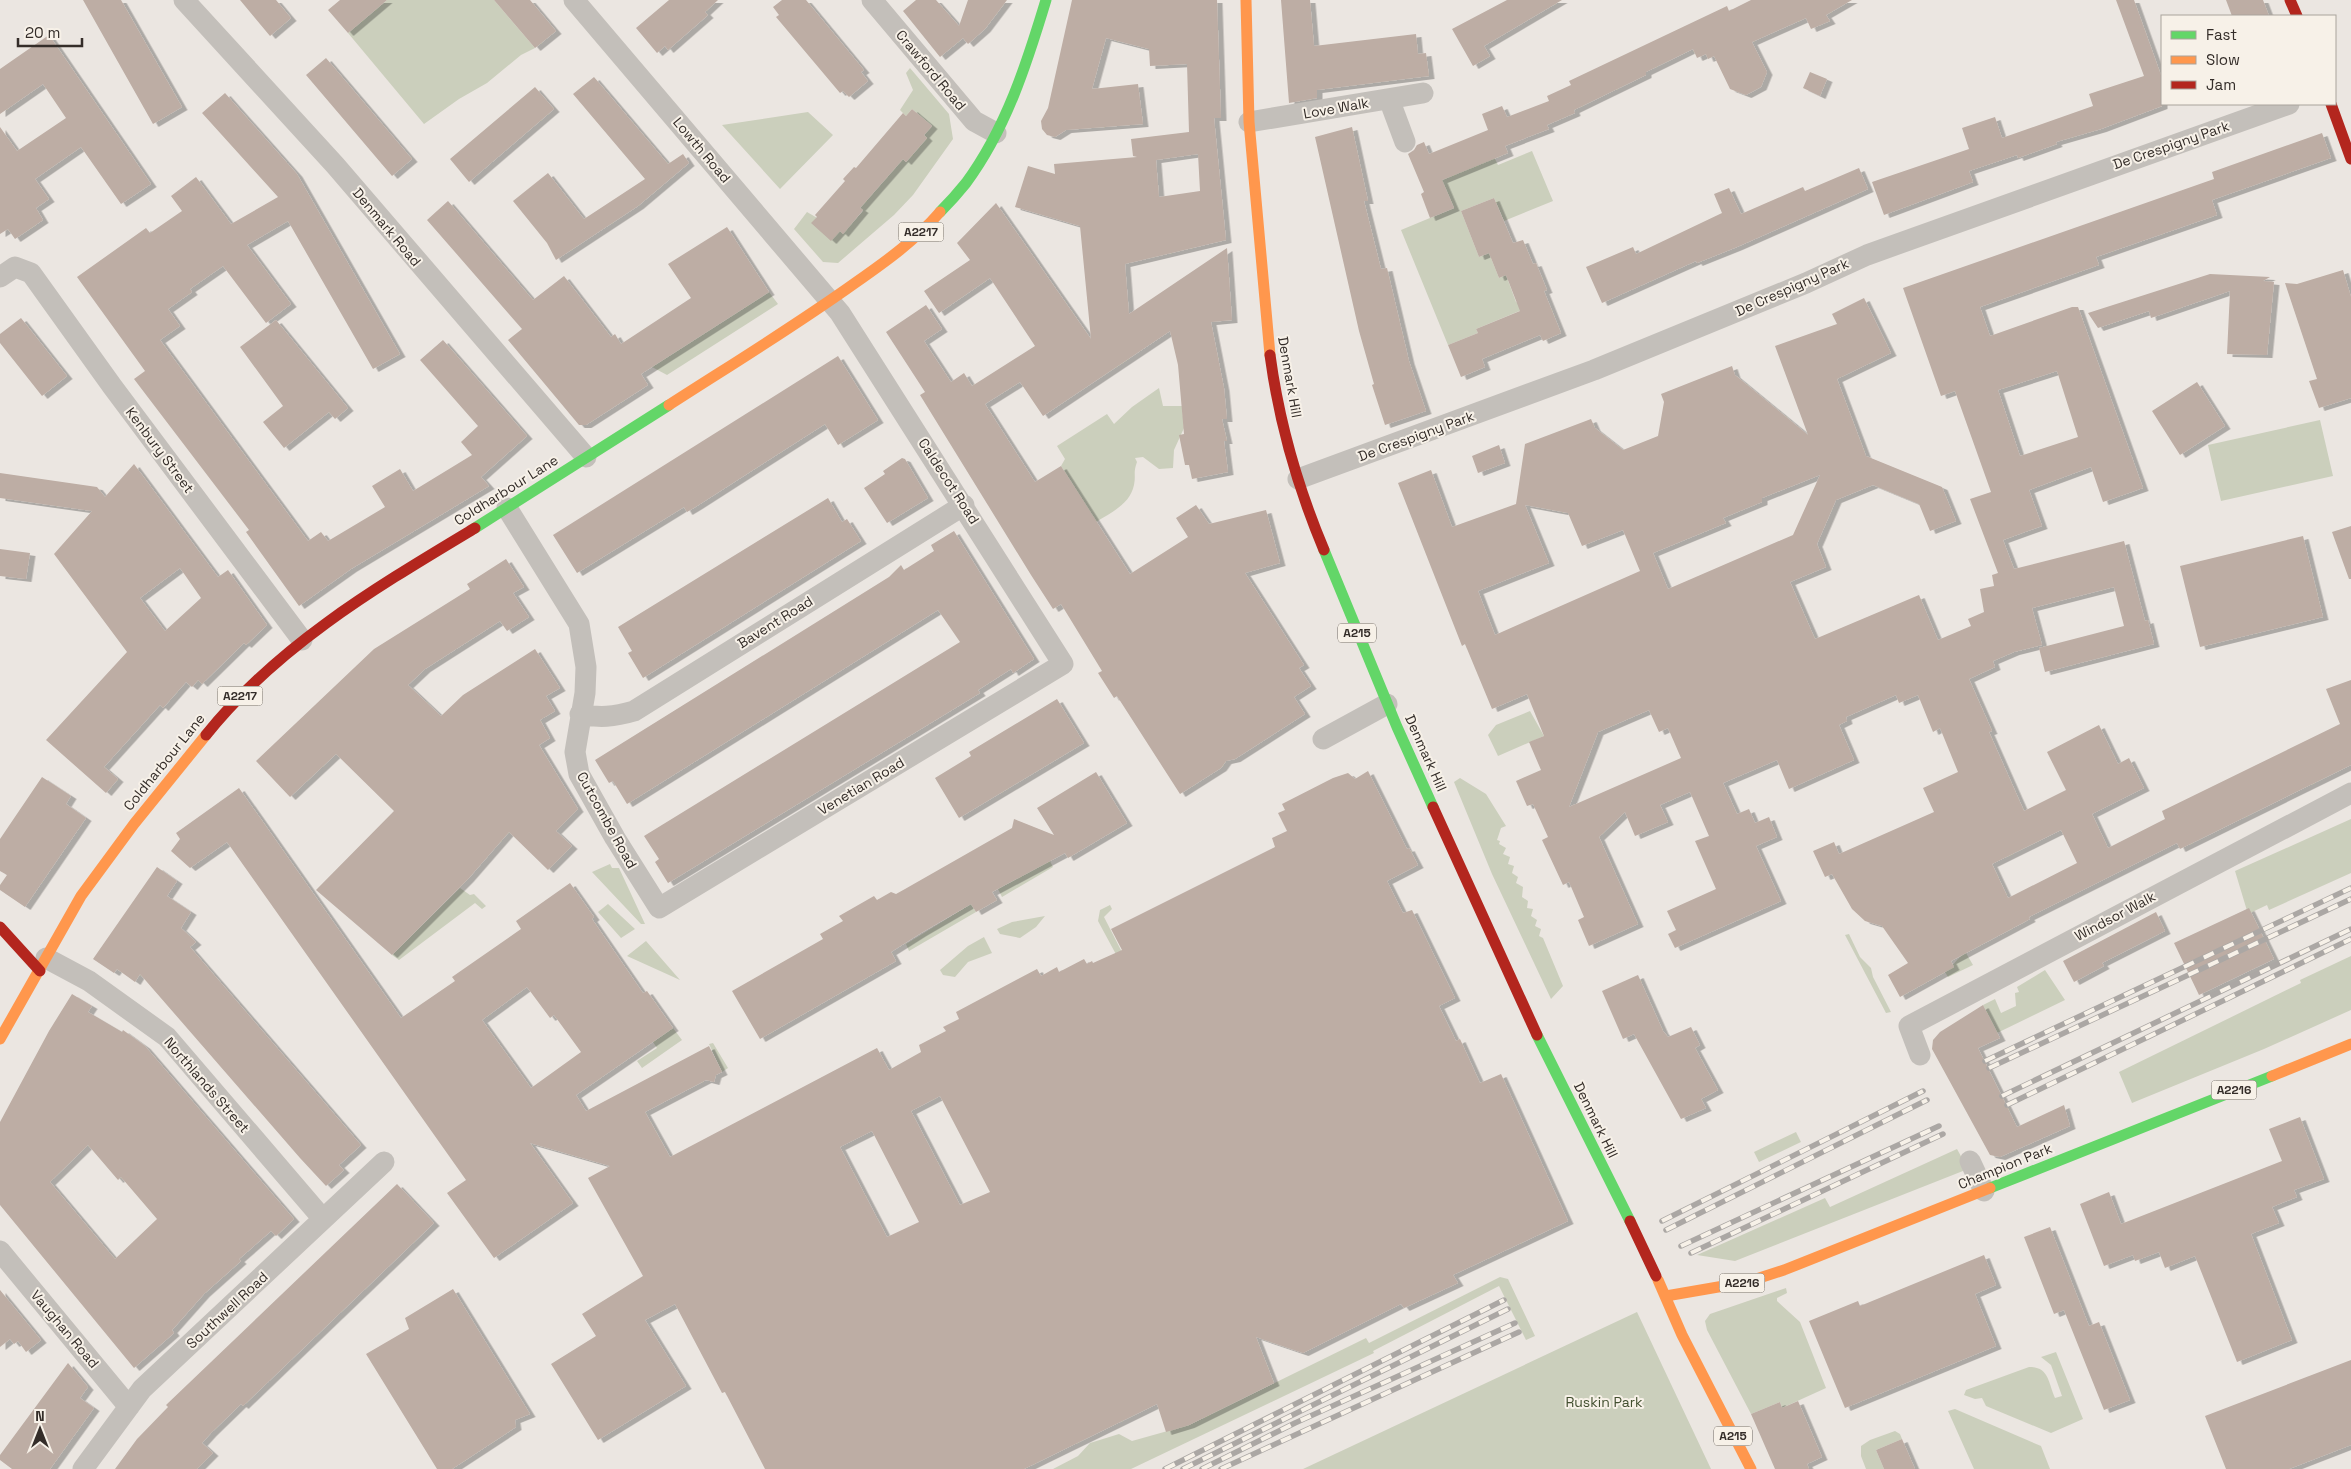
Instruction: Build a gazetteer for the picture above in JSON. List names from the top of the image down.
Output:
{
  "streets": {
    "main road": [
      "A2217",
      "Denmark Hill",
      "Coldharbour Lane",
      "A215",
      "A2216",
      "Champion Park"
    ],
    "street": [
      "Crawford Road",
      "Love Walk",
      "De Crespigny Park",
      "Lowth Road",
      "Denmark Road",
      "Kenbury Street",
      "Caldecot Road",
      "Bavent Road",
      "Venetian Road",
      "Cutcombe Road",
      "Windsor Walk",
      "Northlands Street",
      "Southwell Road",
      "Vaughan Road"
    ]
  },
  "crossings": [
    ["Crawford Road", "Coldharbour Lane"],
    ["Love Walk", "Denmark Hill"],
    ["De Crespigny Park", "Denmark Hill"],
    ["Lowth Road", "Caldecot Road"],
    ["Lowth Road", "Coldharbour Lane"],
    ["Denmark Road", "Coldharbour Lane"],
    ["Denmark Hill", "Champion Park"],
    ["Kenbury Street", "Coldharbour Lane"],
    ["Caldecot Road", "Coldharbour Lane"],
    ["Caldecot Road", "Bavent Road"],
    ["Caldecot Road", "Venetian Road"],
    ["Coldharbour Lane", "Cutcombe Road"],
    ["Coldharbour Lane", "Northlands Street"],
    ["Bavent Road", "Cutcombe Road"],
    ["Venetian Road", "Cutcombe Road"],
    ["Northlands Street", "Southwell Road"],
    ["Southwell Road", "Vaughan Road"]
  ],
  "parks": ["Ruskin Park"],
  "legend": ["Fast", "Slow", "Jam"],
  "scale_bar": "20 m",
  "north": "top"
}
